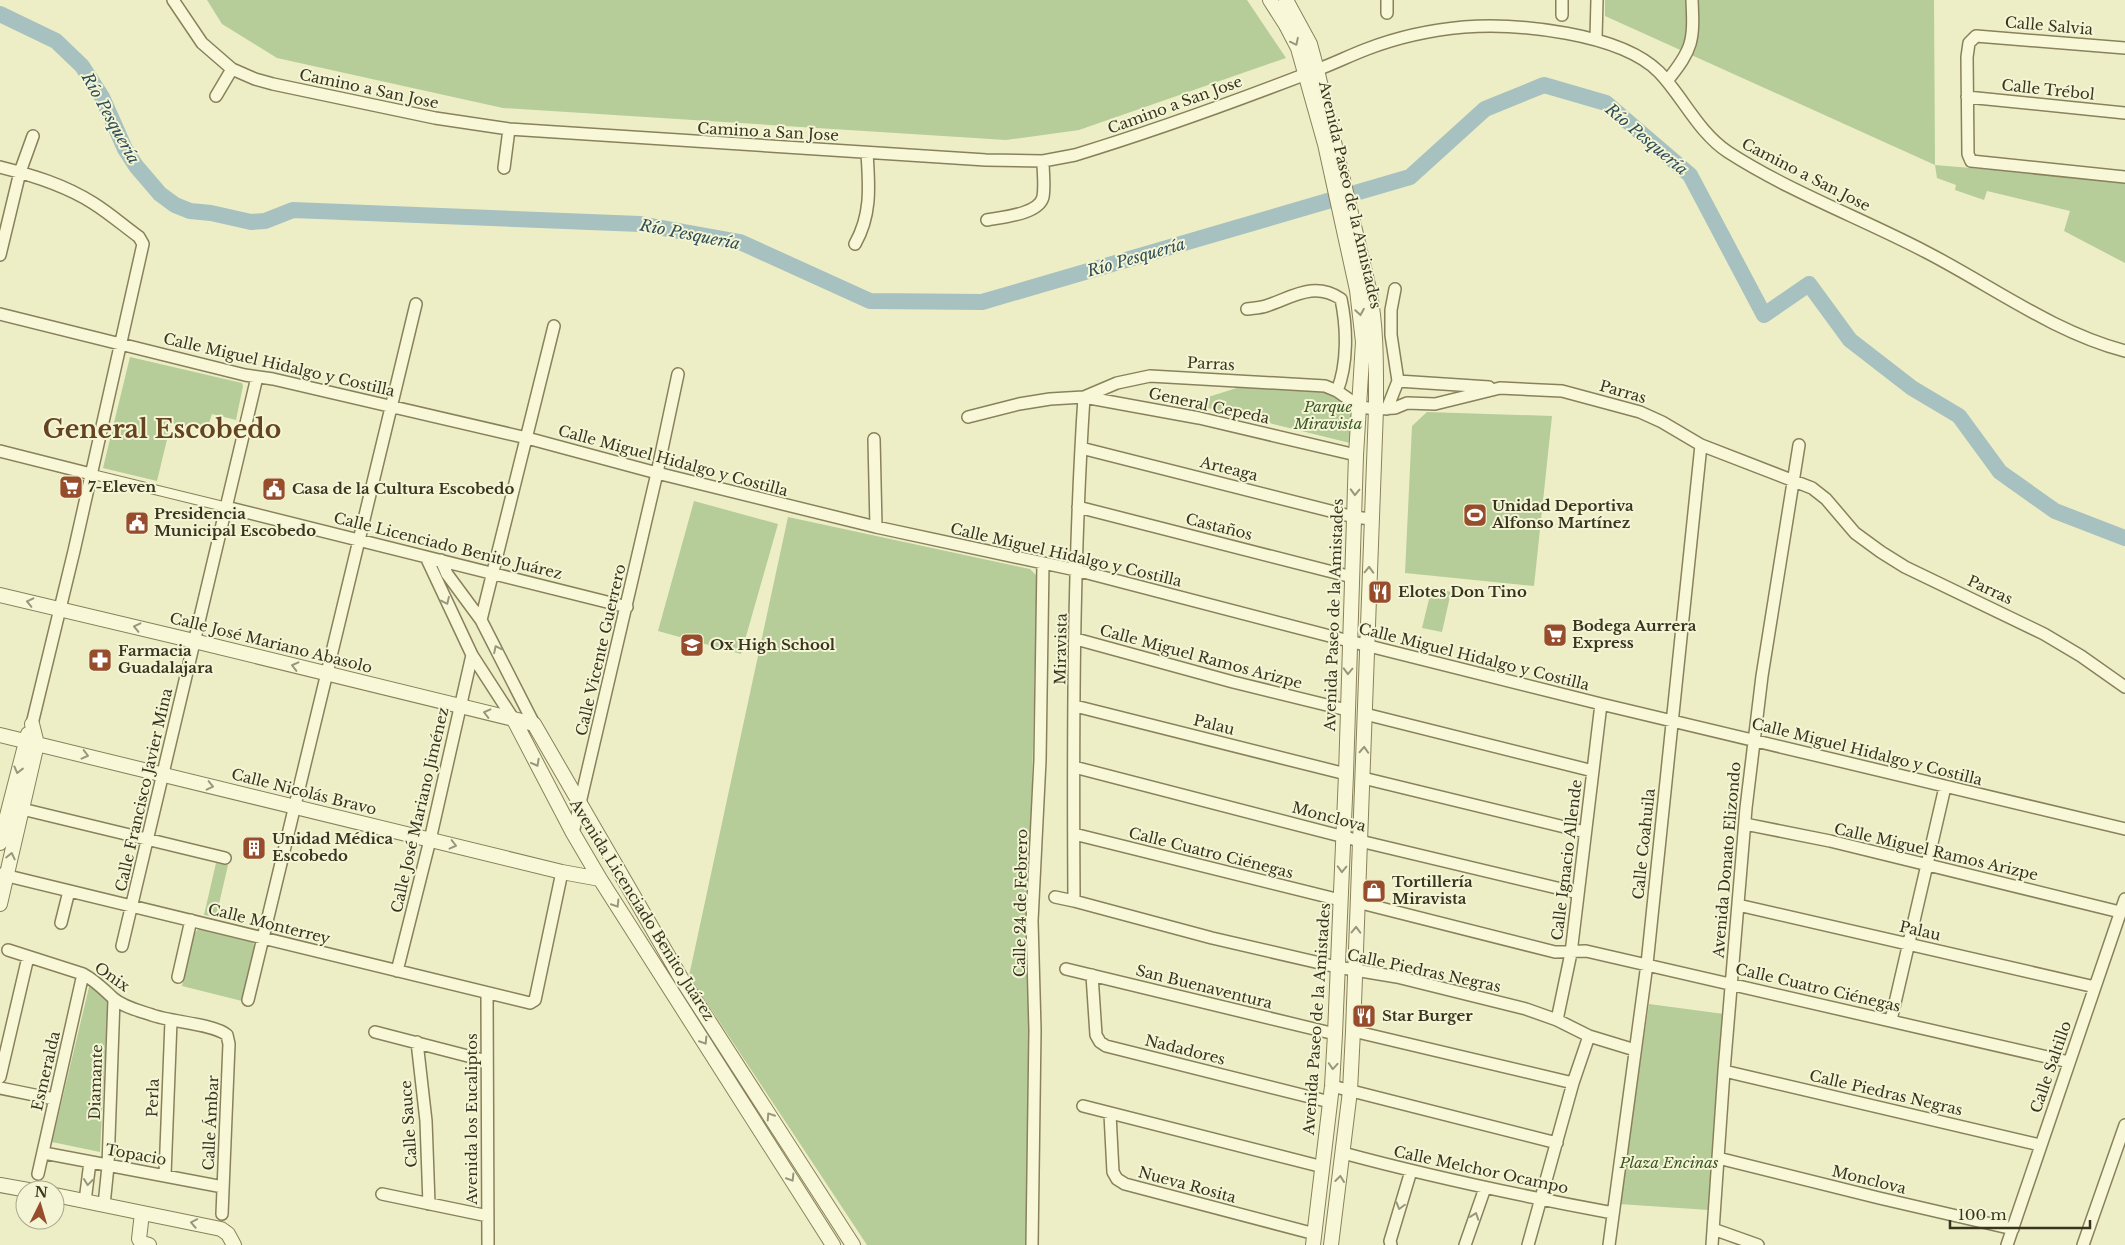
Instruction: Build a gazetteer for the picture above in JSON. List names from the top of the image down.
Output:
{
  "streets": {
    "street": [
      "Calle Salvia",
      "Camino a San Jose",
      "Calle Trébol",
      "Avenida Paseo de la Amistades",
      "Parras",
      "Calle Miguel Hidalgo y Costilla",
      "General Cepeda",
      "Arteaga",
      "Castaños",
      "Calle Licenciado Benito Juárez",
      "Calle José Mariano Abasolo",
      "Miravista",
      "Calle Vicente Guerrero",
      "Calle Miguel Ramos Arizpe",
      "Palau",
      "Calle Francisco Javier Mina",
      "Calle Nicolás Bravo",
      "Calle José Mariano Jiménez",
      "Monclova",
      "Calle Coahuila",
      "Calle Cuatro Ciénegas",
      "Calle Ignacio Allende",
      "Avenida Donato Elizondo",
      "Calle 24 de Febrero",
      "Avenida Licenciado Benito Juárez",
      "Calle Monterrey",
      "Calle Piedras Negras",
      "Onix",
      "San Buenaventura",
      "Nadadores",
      "Calle Saltillo",
      "Esmeralda",
      "Diamante",
      "Perla",
      "Avenida los Eucaliptos",
      "Calle Ámbar",
      "Calle Sauce",
      "Topacio",
      "Calle Melchor Ocampo",
      "Nueva Rosita"
    ]
  },
  "crossings": [
    ["Calle Salvia", "Calle Trébol"],
    ["Camino a San Jose", "Avenida Paseo de la Amistades"],
    ["Avenida Paseo de la Amistades", "Parras"],
    ["Avenida Paseo de la Amistades", "Calle Miguel Hidalgo y Costilla"],
    ["Avenida Paseo de la Amistades", "General Cepeda"],
    ["Avenida Paseo de la Amistades", "Arteaga"],
    ["Avenida Paseo de la Amistades", "Castaños"],
    ["Avenida Paseo de la Amistades", "Calle Miguel Ramos Arizpe"],
    ["Avenida Paseo de la Amistades", "Palau"],
    ["Avenida Paseo de la Amistades", "Monclova"],
    ["Avenida Paseo de la Amistades", "Calle Cuatro Ciénegas"],
    ["Avenida Paseo de la Amistades", "Calle Piedras Negras"],
    ["Avenida Paseo de la Amistades", "San Buenaventura"],
    ["Avenida Paseo de la Amistades", "Nadadores"],
    ["Avenida Paseo de la Amistades", "Calle Melchor Ocampo"],
    ["Avenida Paseo de la Amistades", "Nueva Rosita"],
    ["Parras", "General Cepeda"],
    ["Parras", "Miravista"],
    ["Parras", "Calle Coahuila"],
    ["Parras", "Avenida Donato Elizondo"],
    ["Calle Miguel Hidalgo y Costilla", "Miravista"],
    ["Calle Miguel Hidalgo y Costilla", "Calle Vicente Guerrero"],
    ["Calle Miguel Hidalgo y Costilla", "Calle Francisco Javier Mina"],
    ["Calle Miguel Hidalgo y Costilla", "Calle Coahuila"],
    ["Calle Miguel Hidalgo y Costilla", "Calle Ignacio Allende"],
    ["Calle Miguel Hidalgo y Costilla", "Avenida Donato Elizondo"],
    ["Calle Miguel Hidalgo y Costilla", "Calle 24 de Febrero"],
    ["General Cepeda", "Miravista"],
    ["Arteaga", "Miravista"],
    ["Castaños", "Miravista"],
    ["Calle Licenciado Benito Juárez", "Calle Vicente Guerrero"],
    ["Calle Licenciado Benito Juárez", "Calle Francisco Javier Mina"],
    ["Calle Licenciado Benito Juárez", "Avenida Licenciado Benito Juárez"],
    ["Calle José Mariano Abasolo", "Calle Francisco Javier Mina"],
    ["Calle José Mariano Abasolo", "Calle José Mariano Jiménez"],
    ["Calle José Mariano Abasolo", "Avenida Licenciado Benito Juárez"],
    ["Miravista", "Calle Miguel Ramos Arizpe"],
    ["Miravista", "Palau"],
    ["Miravista", "Monclova"],
    ["Miravista", "Calle Cuatro Ciénegas"],
    ["Miravista", "Calle Piedras Negras"],
    ["Calle Vicente Guerrero", "Avenida Licenciado Benito Juárez"],
    ["Calle Miguel Ramos Arizpe", "Avenida Donato Elizondo"],
    ["Calle Miguel Ramos Arizpe", "Calle Saltillo"],
    ["Palau", "Avenida Donato Elizondo"],
    ["Palau", "Calle Saltillo"],
    ["Calle Francisco Javier Mina", "Calle Nicolás Bravo"],
    ["Calle Francisco Javier Mina", "Calle Monterrey"],
    ["Calle Nicolás Bravo", "Calle José Mariano Jiménez"],
    ["Calle Nicolás Bravo", "Avenida Licenciado Benito Juárez"],
    ["Calle Nicolás Bravo", "Calle Monterrey"],
    ["Calle José Mariano Jiménez", "Avenida Licenciado Benito Juárez"],
    ["Calle José Mariano Jiménez", "Calle Monterrey"],
    ["Monclova", "Calle Ignacio Allende"],
    ["Monclova", "Avenida Donato Elizondo"],
    ["Monclova", "Calle Saltillo"],
    ["Calle Coahuila", "Calle Cuatro Ciénegas"],
    ["Calle Coahuila", "Calle Piedras Negras"],
    ["Calle Coahuila", "Calle Melchor Ocampo"],
    ["Calle Cuatro Ciénegas", "Calle Ignacio Allende"],
    ["Calle Cuatro Ciénegas", "Avenida Donato Elizondo"],
    ["Calle Cuatro Ciénegas", "Calle Saltillo"],
    ["Calle Ignacio Allende", "Calle Piedras Negras"],
    ["Avenida Donato Elizondo", "Calle Piedras Negras"],
    ["Calle Monterrey", "Avenida los Eucaliptos"],
    ["Calle Piedras Negras", "Calle Saltillo"],
    ["Onix", "Esmeralda"],
    ["Onix", "Diamante"],
    ["Onix", "Perla"],
    ["Onix", "Calle Ámbar"],
    ["San Buenaventura", "Nadadores"],
    ["Esmeralda", "Topacio"],
    ["Diamante", "Topacio"],
    ["Perla", "Topacio"],
    ["Calle Ámbar", "Topacio"]
  ],
  "one_way": ["Calle José Mariano Abasolo"],
  "districts": ["General Escobedo"],
  "water": ["Río Pesquería"],
  "parks": ["Parque Miravista", "Plaza Encinas"],
  "places": {
    "supermarket": ["7-Eleven", "Bodega Aurrera Express"],
    "public building": ["Casa de la Cultura Escobedo", "Presidencia Municipal Escobedo"],
    "sports": ["Unidad Deportiva Alfonso Martínez"],
    "restaurant": ["Elotes Don Tino", "Star Burger"],
    "school or university": ["Ox High School"],
    "pharmacy": ["Farmacia Guadalajara"],
    "building": ["Unidad Médica Escobedo"],
    "shop": ["Tortillería Miravista"]
  },
  "scale_bar": "100 m",
  "north": "top"
}
